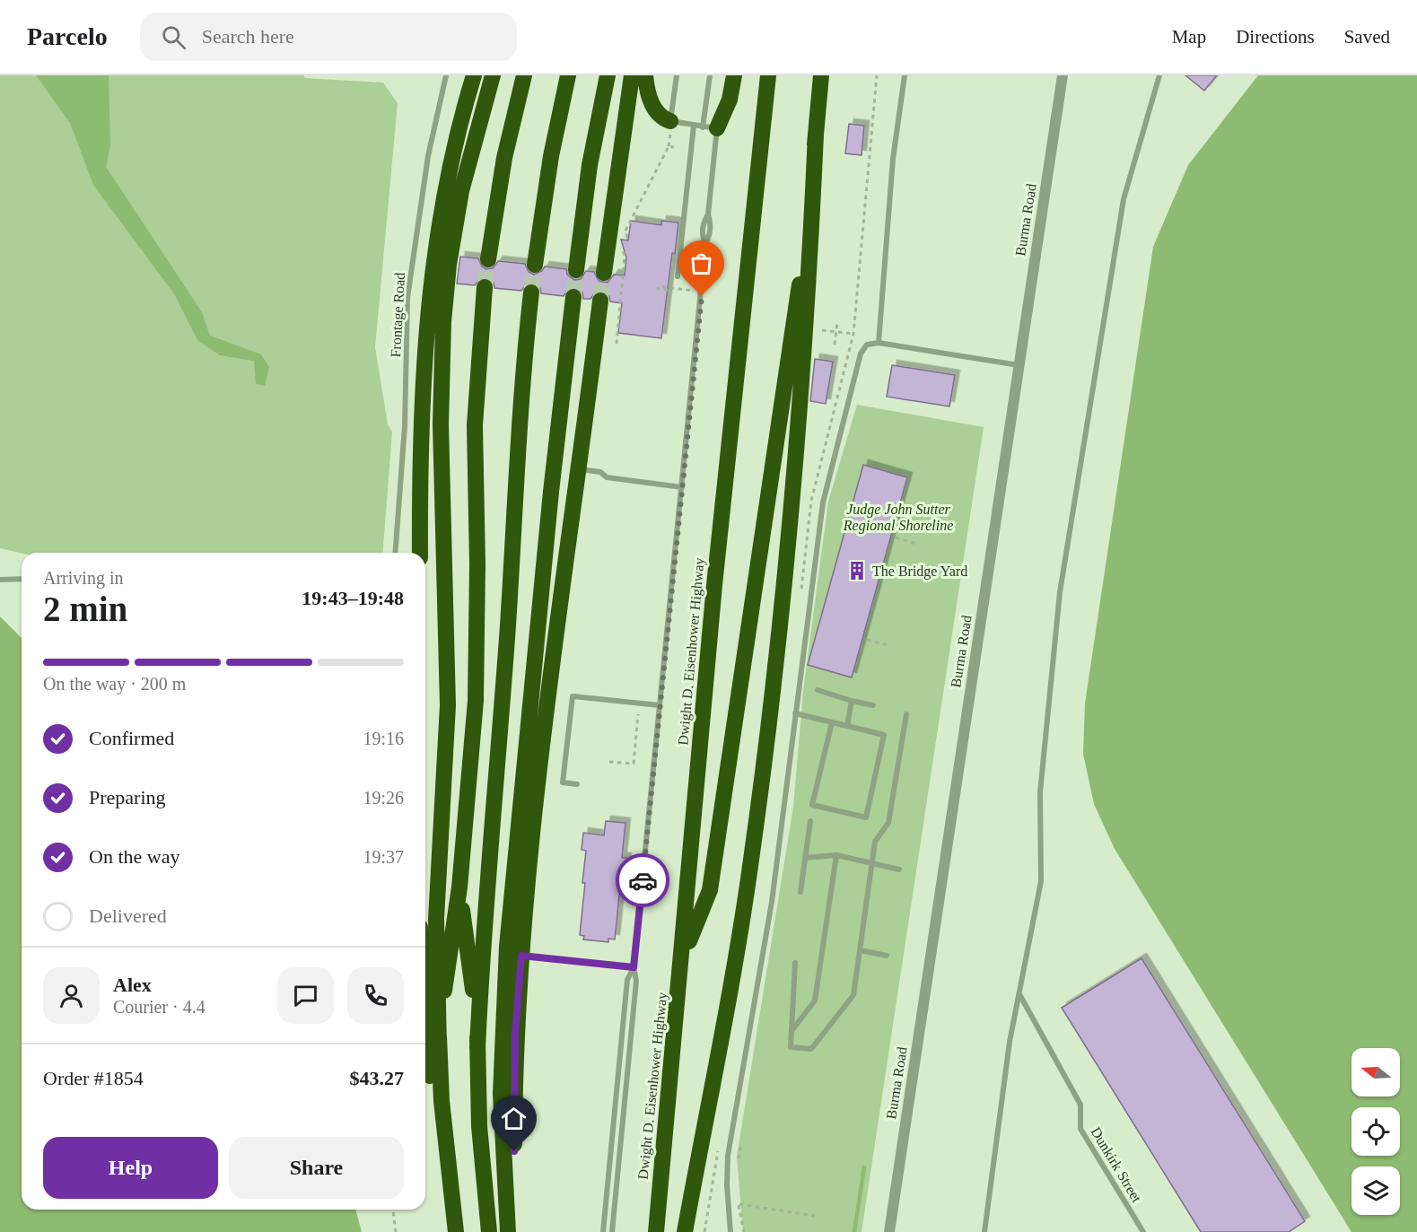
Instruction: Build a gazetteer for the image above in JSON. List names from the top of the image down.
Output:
{
  "streets": {
    "highway": ["Dwight D. Eisenhower Highway"],
    "street": ["Burma Road"],
    "lane": ["Frontage Road", "Dunkirk Street"]
  },
  "parks": ["Judge John Sutter Regional Shoreline"],
  "places": {
    "building": ["The Bridge Yard"]
  },
  "north": "left",
  "page": {
    "header": "Parcelo",
    "search": "Search here",
    "nav": ["Map", "Directions", "Saved"],
    "heading": ["2 min", "Arriving in", "19:43–19:48"],
    "panel": [
      "Alex",
      "Courier · 4.4",
      "Order #1854",
      "$43.27"
    ],
    "bar": "On the way · 200 m",
    "list": [
      ["Confirmed", "19:16"],
      ["Preparing", "19:26"],
      ["On the way", "19:37"],
      "Delivered"
    ],
    "buttons": ["Help", "Share"]
  }
}
